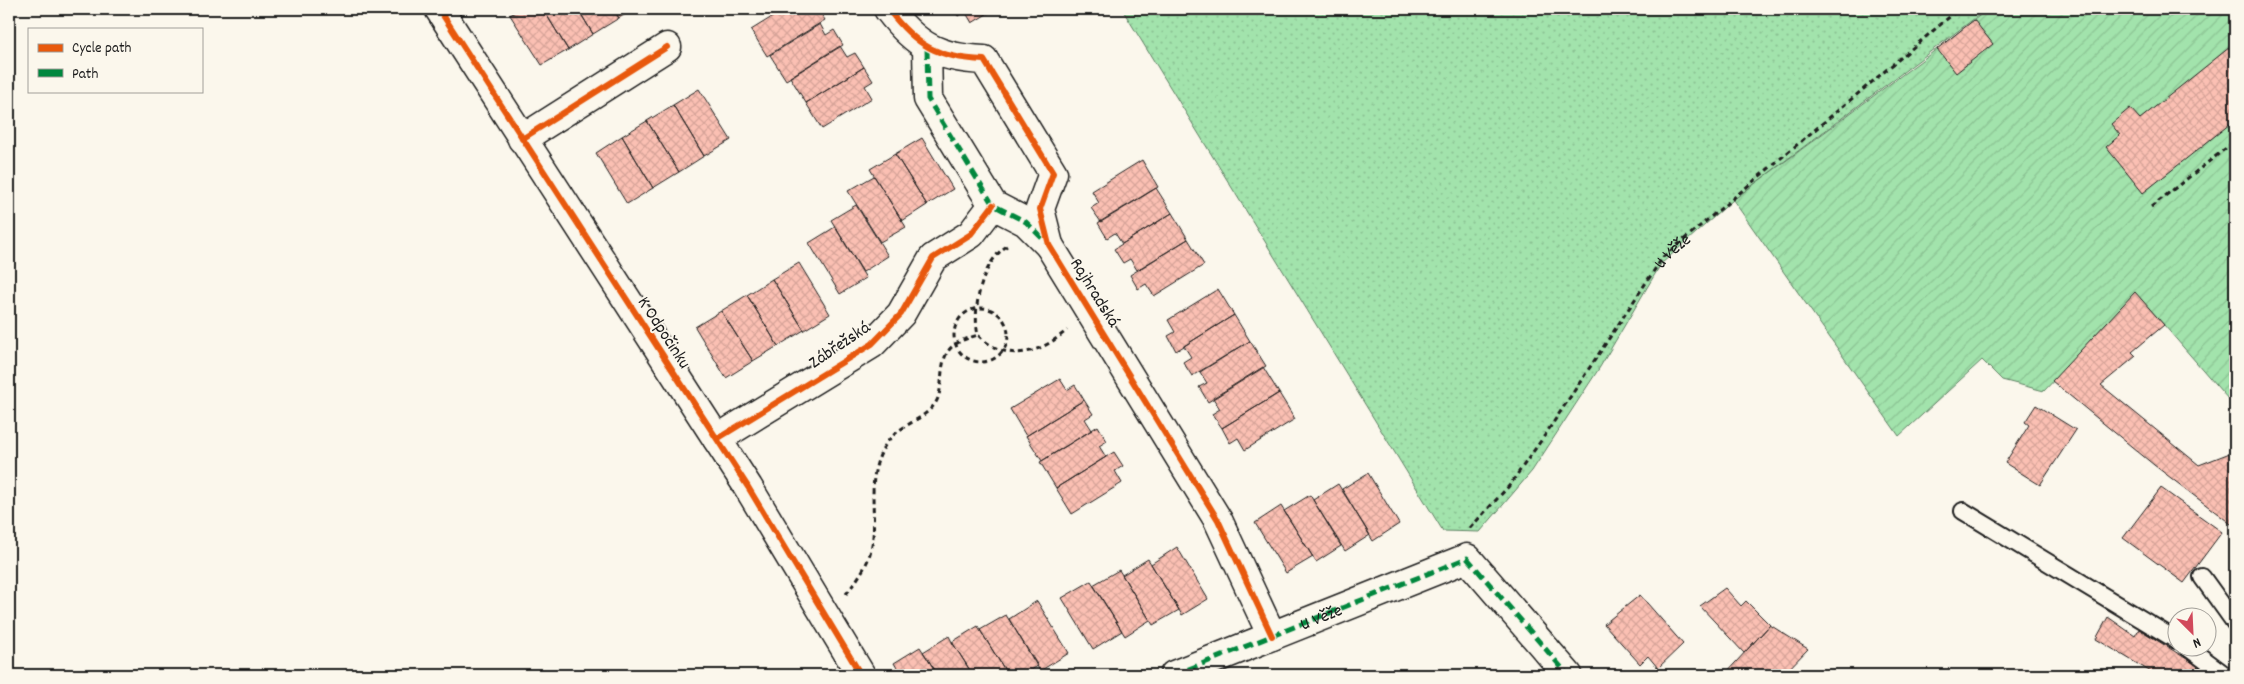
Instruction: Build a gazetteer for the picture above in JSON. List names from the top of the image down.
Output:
{
  "streets": {
    "street": [
      "U Věže",
      "Rajhradská",
      "K Odpočinku",
      "Zábřežská"
    ]
  },
  "crossings": [
    ["U Věže", "Rajhradská"],
    ["Rajhradská", "Zábřežská"],
    ["K Odpočinku", "Zábřežská"]
  ],
  "legend": ["Cycle path", "Path"],
  "north": "bottom right"
}
